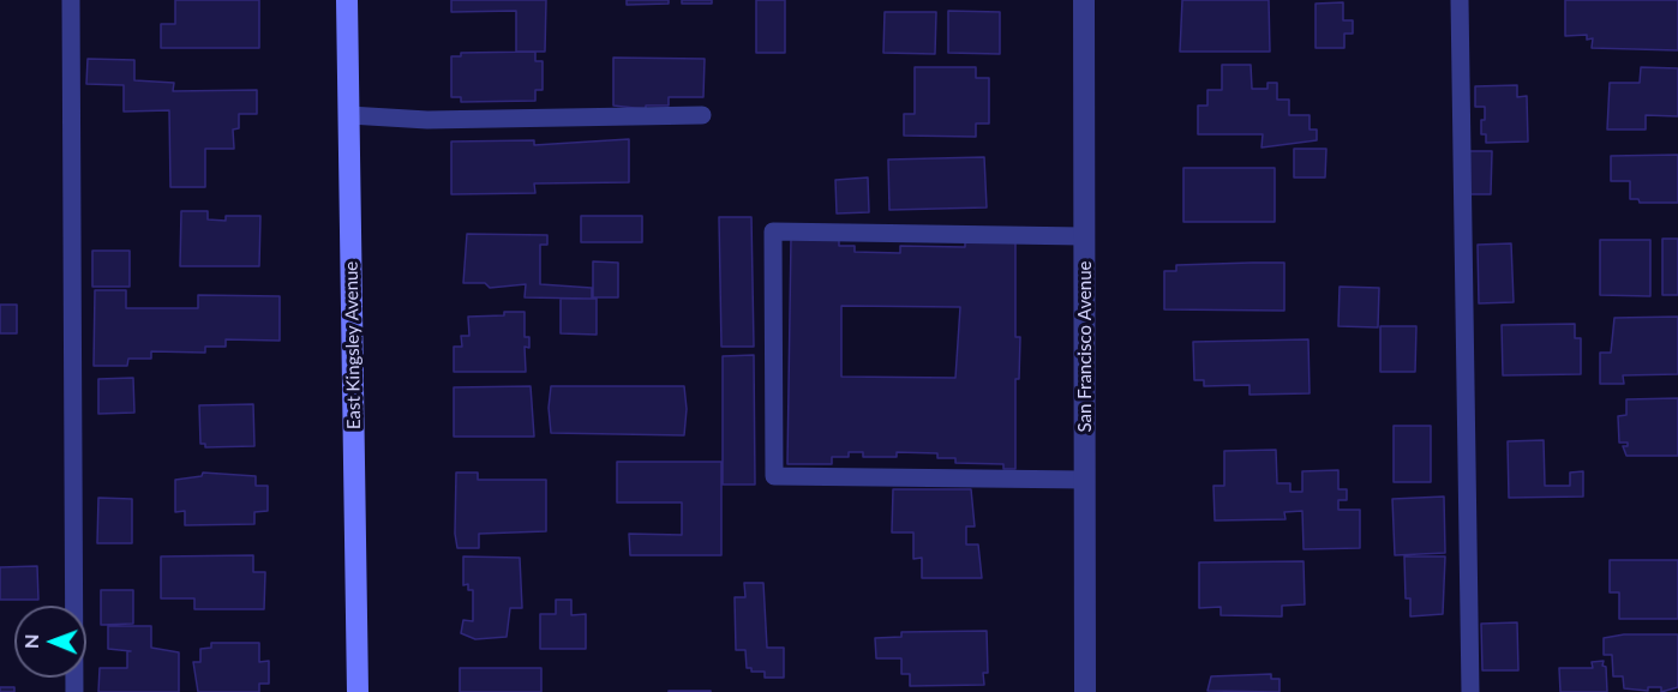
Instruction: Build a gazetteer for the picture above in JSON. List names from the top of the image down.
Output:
{
  "streets": {
    "street": ["East Kingsley Avenue", "San Francisco Avenue"]
  },
  "north": "left"
}
